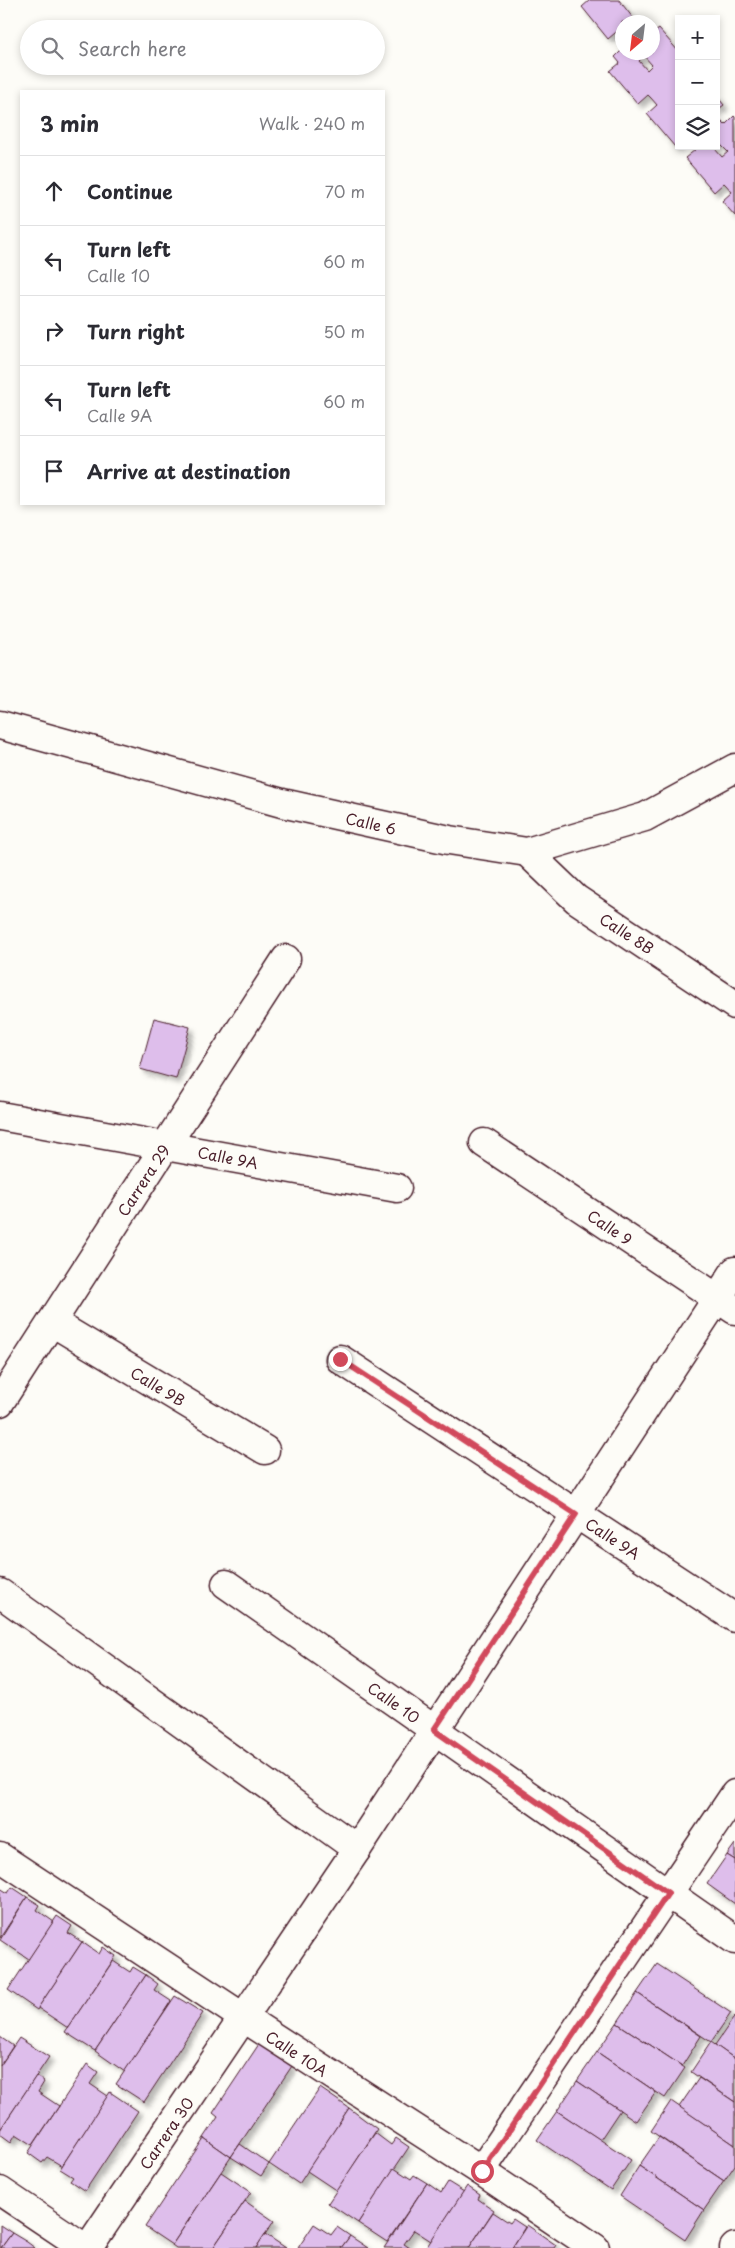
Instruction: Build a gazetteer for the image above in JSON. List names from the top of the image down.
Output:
{
  "streets": {
    "street": [
      "Calle 6",
      "Calle 8B",
      "Calle 9A",
      "Carrera 29",
      "Calle 9",
      "Calle 9B",
      "Calle 10",
      "Calle 10A",
      "Carrera 30"
    ]
  },
  "crossings": [
    ["Calle 6", "Calle 8B"],
    ["Calle 9A", "Carrera 29"],
    ["Calle 9A", "Carrera 30"],
    ["Carrera 29", "Calle 9B"],
    ["Calle 9", "Carrera 30"],
    ["Calle 10", "Carrera 30"],
    ["Calle 10A", "Carrera 30"]
  ],
  "north": "bottom left",
  "page": {
    "map_buttons": ["+", "−"],
    "search": "Search here",
    "heading": ["3 min", "Walk · 240 m"],
    "list": [
      ["Continue", "70 m"],
      ["Turn left", "Calle 10", "60 m"],
      ["Turn right", "50 m"],
      ["Turn left", "Calle 9A", "60 m"],
      "Arrive at destination"
    ]
  }
}
